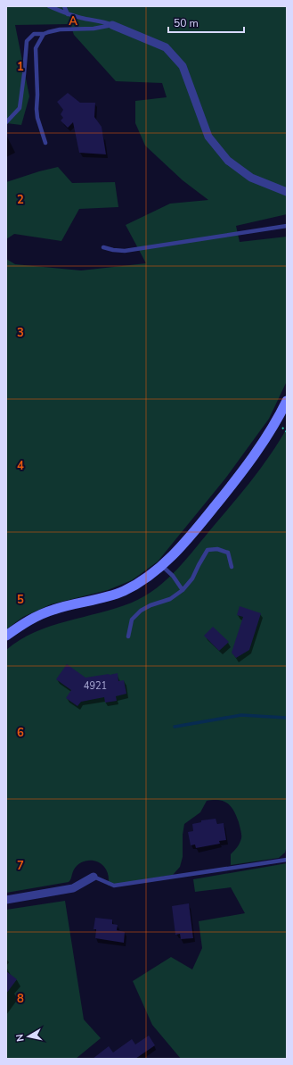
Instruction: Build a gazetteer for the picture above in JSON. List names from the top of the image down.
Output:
{
  "house_numbers": ["4921"],
  "scale_bar": "50 m",
  "north": "left",
  "grid": {
    "columns": ["A"],
    "rows": [
      "1",
      "2",
      "3",
      "4",
      "5",
      "6",
      "7",
      "8"
    ]
  }
}
